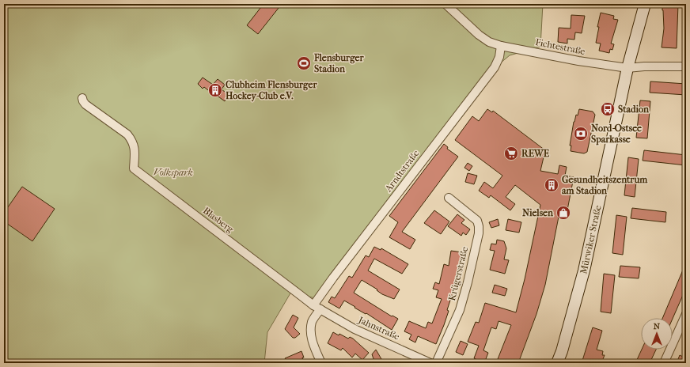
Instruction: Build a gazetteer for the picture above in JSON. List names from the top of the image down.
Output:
{
  "streets": {
    "main road": ["Mürwiker Straße"],
    "street": [
      "Fichtestraße",
      "Arndtstraße",
      "Blasberg",
      "Krügerstraße",
      "Jahnstraße"
    ]
  },
  "crossings": [
    ["Fichtestraße", "Arndtstraße"],
    ["Fichtestraße", "Mürwiker Straße"],
    ["Arndtstraße", "Blasberg"],
    ["Arndtstraße", "Jahnstraße"],
    ["Blasberg", "Jahnstraße"]
  ],
  "parks": ["Volkspark"],
  "places": {
    "sports": ["Flensburger Stadion"],
    "building": ["Clubheim Flensburger Hockey-Club e.V.", "Gesundheitszentrum am Stadion"],
    "bus stop": ["Stadion"],
    "bank": ["Nord-Ostsee Sparkasse"],
    "supermarket": ["REWE"],
    "shop": ["Nielsen"]
  },
  "north": "top"
}
